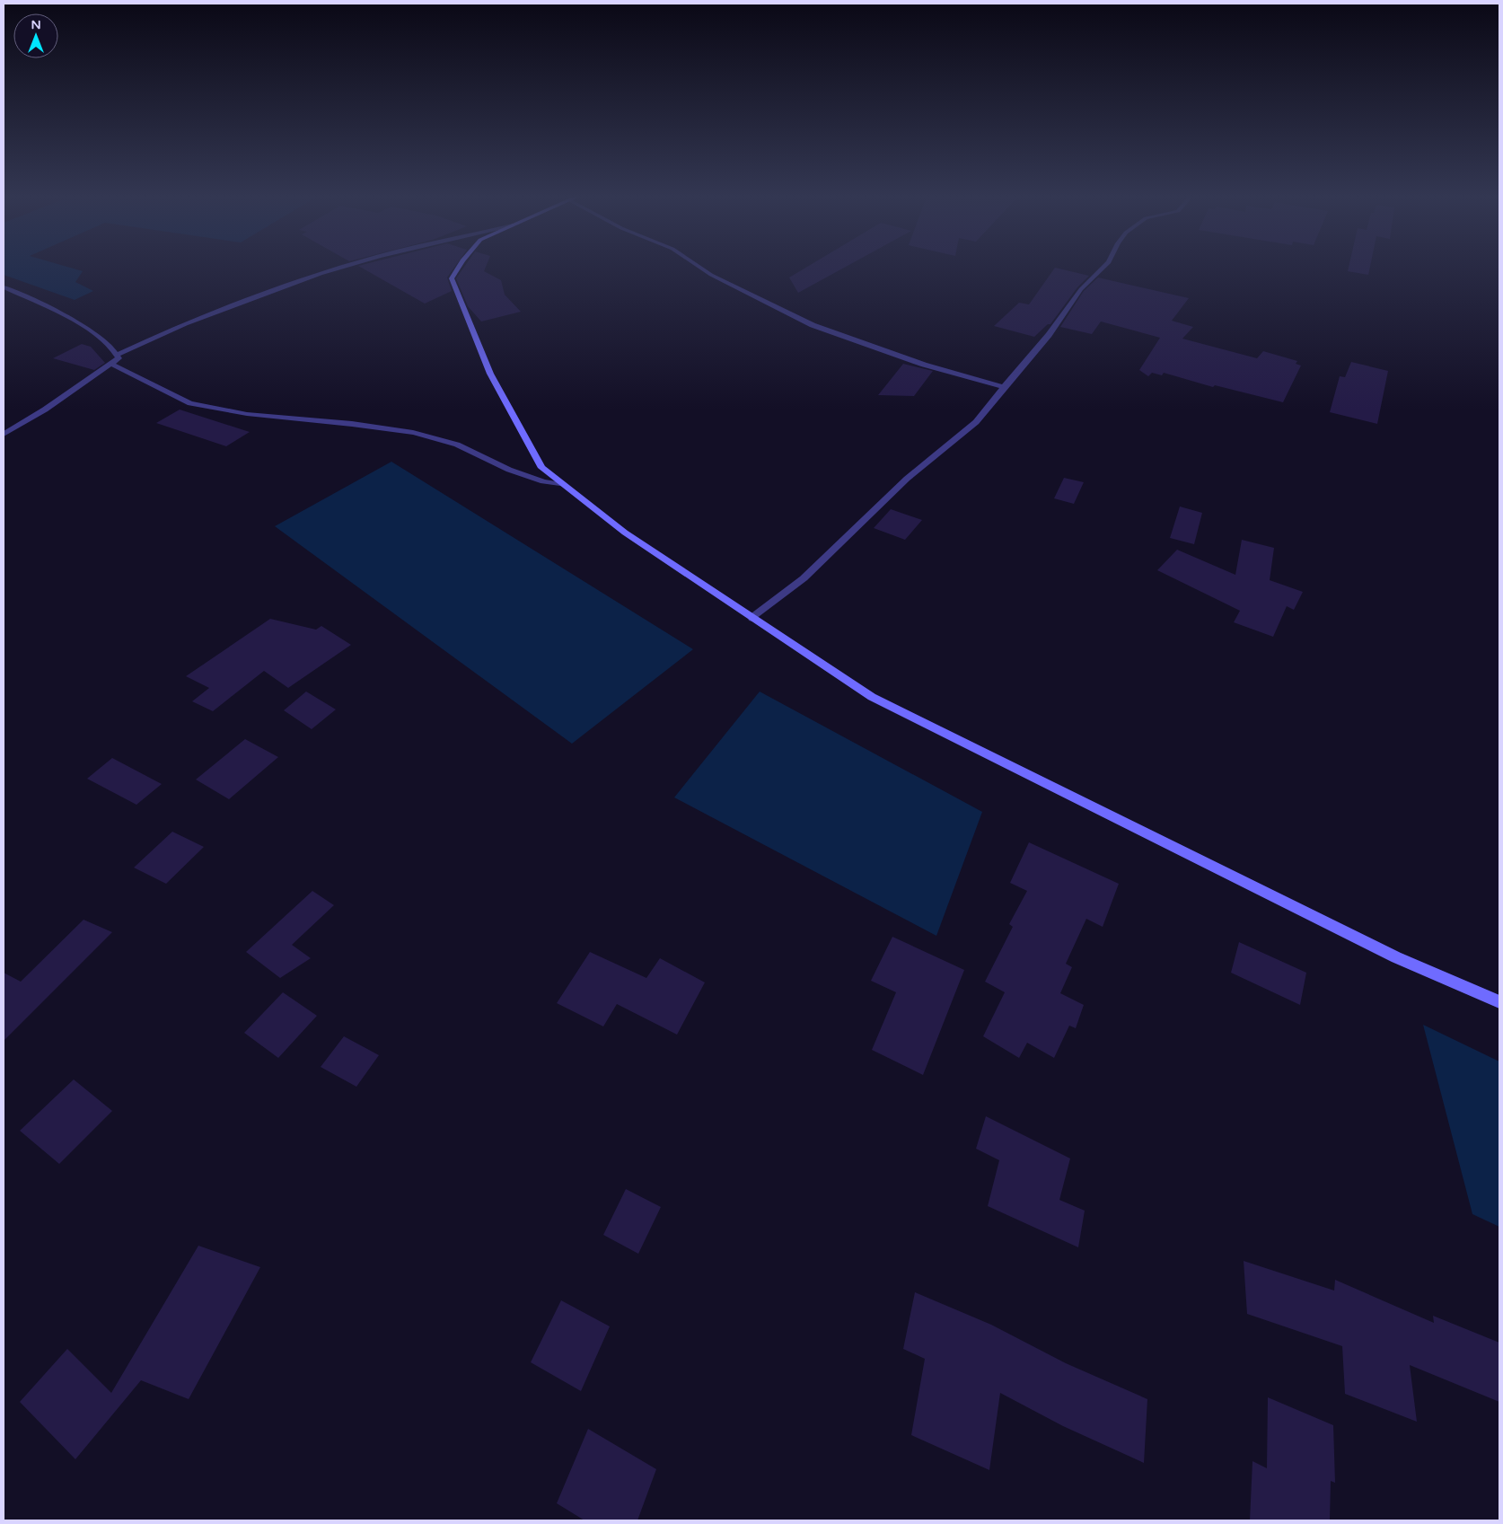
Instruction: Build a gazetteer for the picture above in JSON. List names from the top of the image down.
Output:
{
  "north": "top"
}
